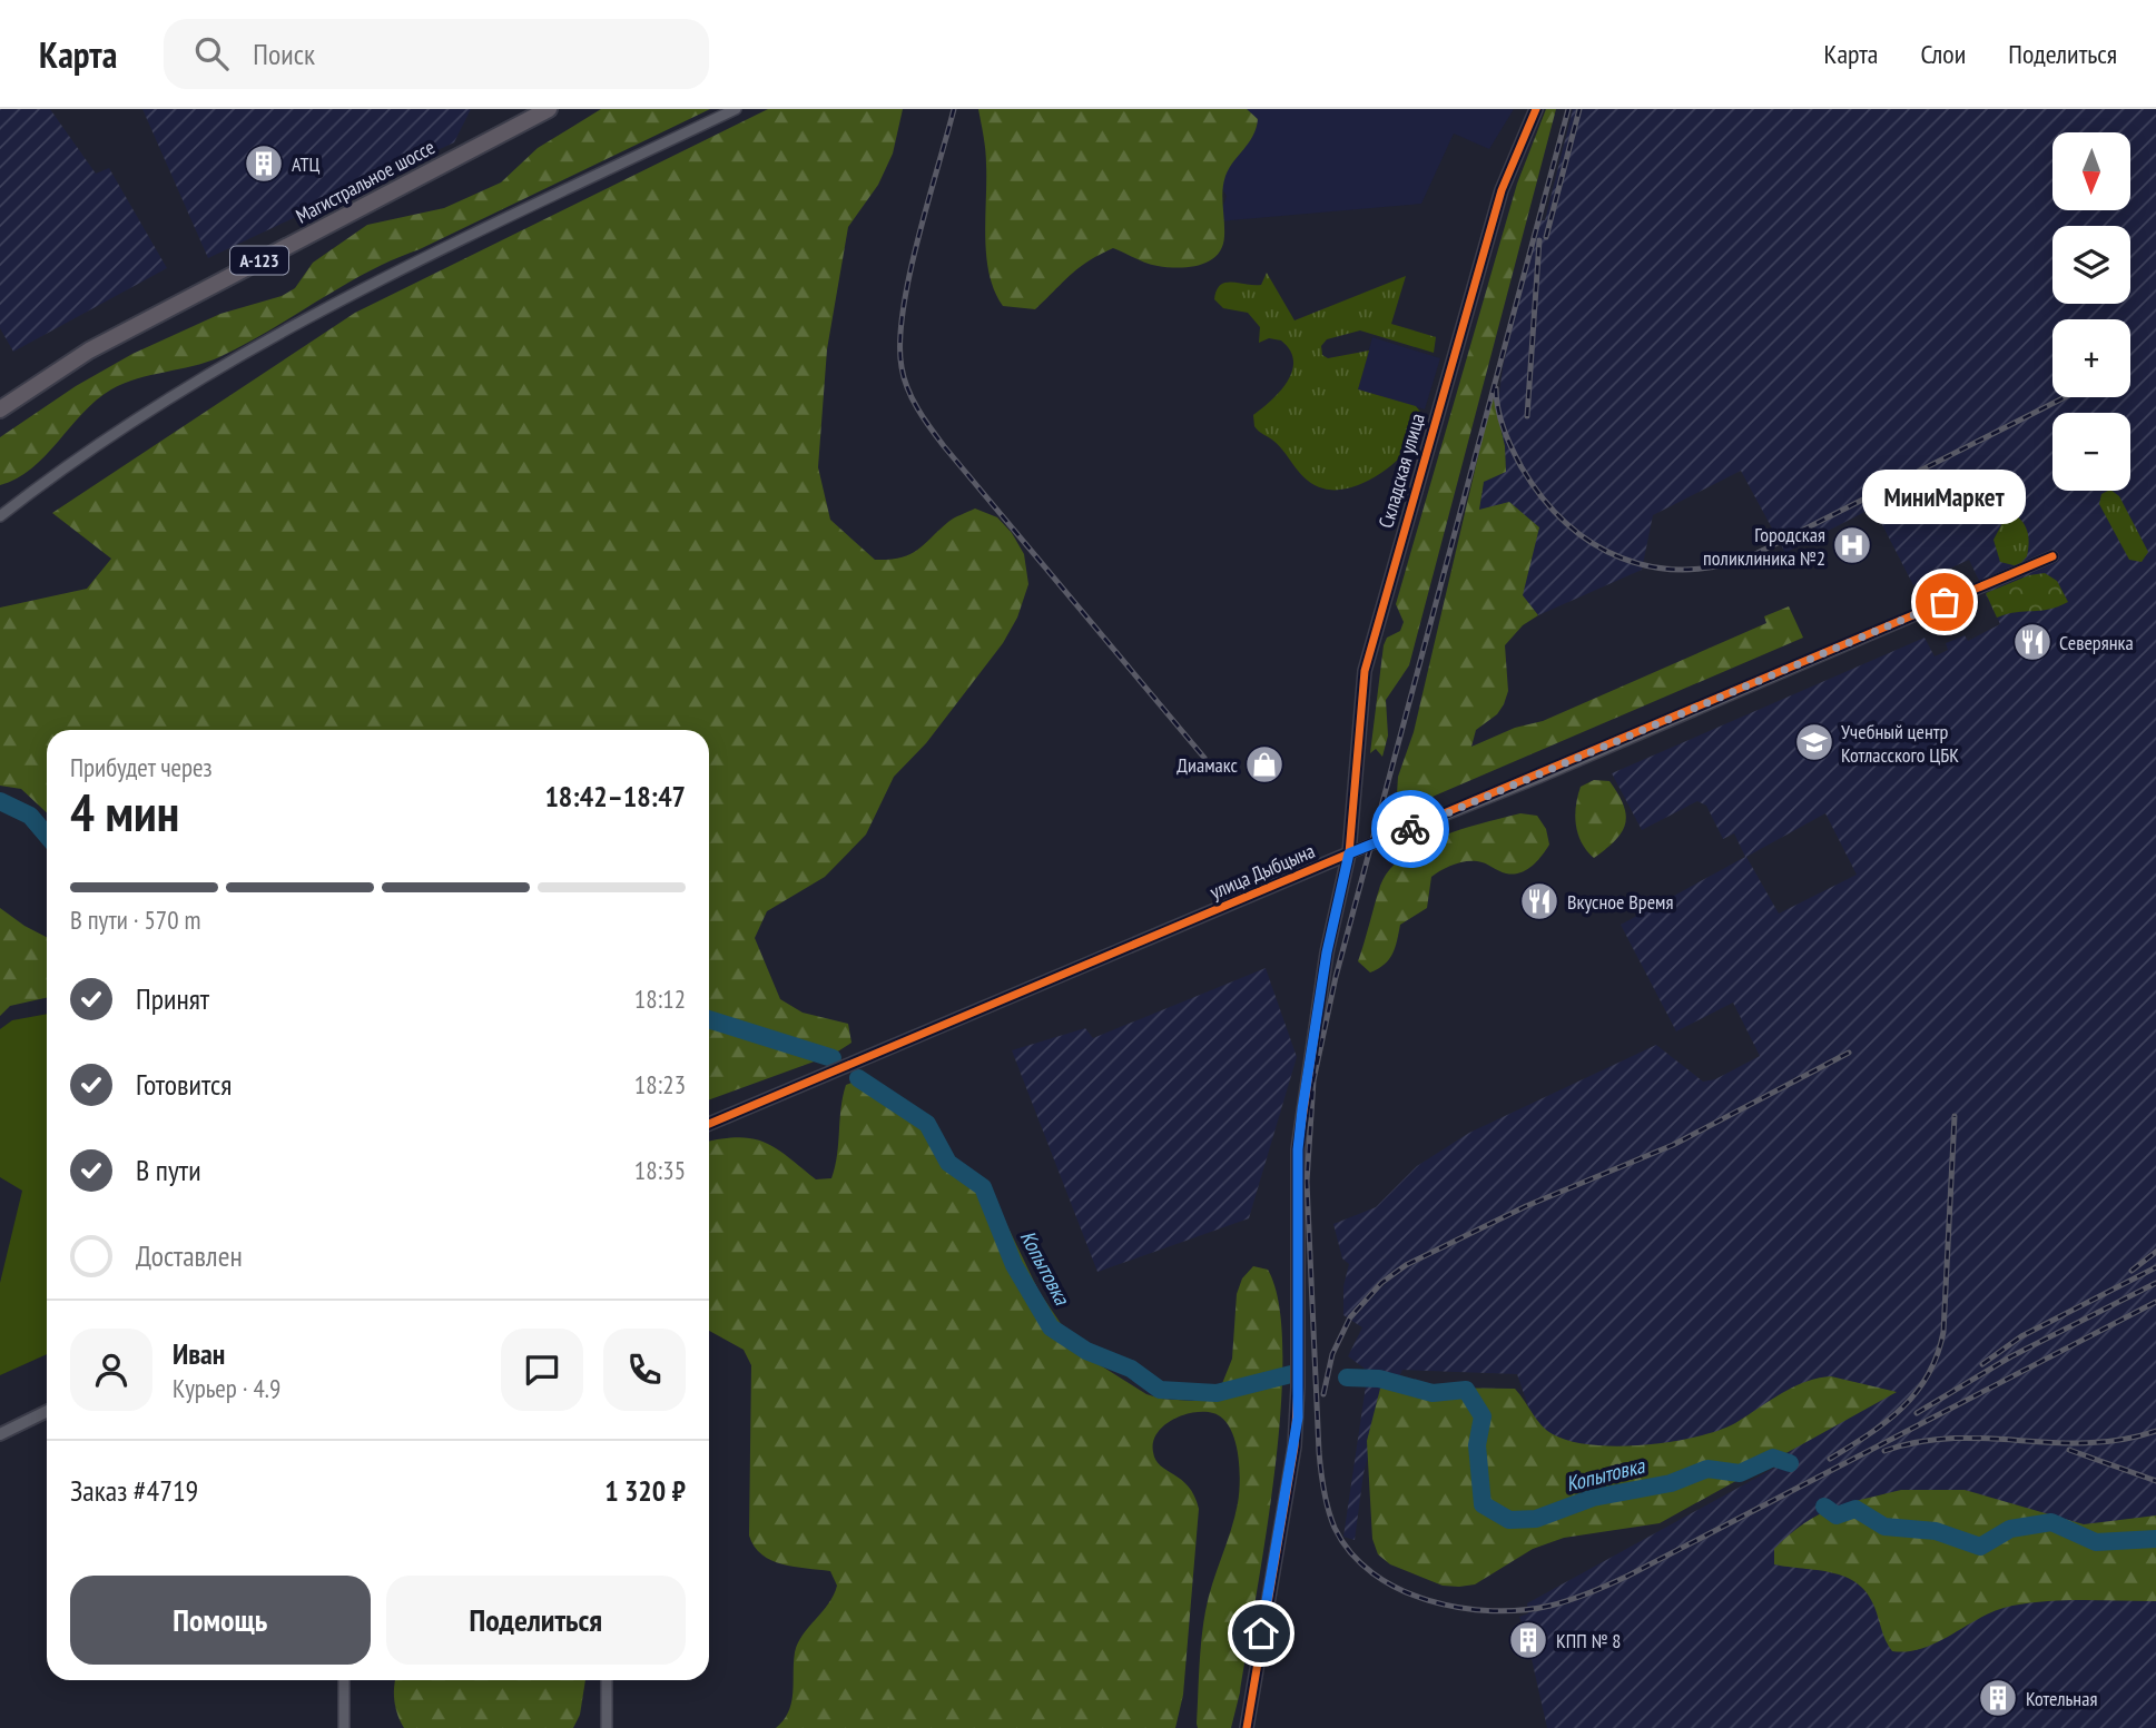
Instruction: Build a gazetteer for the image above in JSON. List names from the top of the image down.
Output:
{
  "streets": {
    "main road": ["Магистральное шоссе", "А-123"],
    "street": ["Складская улица", "улица Дыбцына"]
  },
  "crossings": [
    ["Складская улица", "улица Дыбцына"]
  ],
  "water": ["Копытовка"],
  "places": {
    "building": ["АТЦ", "КПП № 8", "Котельная"],
    "hospital": ["Городская поликлиника №2"],
    "other": ["MиниMаркет"],
    "restaurant": ["Северянка", "Вкусное Время"],
    "school or university": ["Учебный центр Котласского ЦБК"],
    "shop": ["Диамакс"]
  },
  "north": "bottom",
  "page": {
    "header": "Карта",
    "search": "Поиск",
    "nav": ["Карта", "Слои", "Поделиться"],
    "map_buttons": ["+", "−"],
    "bubble": "MиниMаркет",
    "heading": ["4 мин", "Прибудет через", "18:42–18:47"],
    "panel": [
      "Иван",
      "Курьер · 4.9",
      "Заказ #4719",
      "1 320 ₽"
    ],
    "bar": "В пути · 570 m",
    "list": [
      ["Принят", "18:12"],
      ["Готовится", "18:23"],
      ["В пути", "18:35"],
      "Доставлен"
    ],
    "buttons": ["Помощь", "Поделиться"]
  }
}
